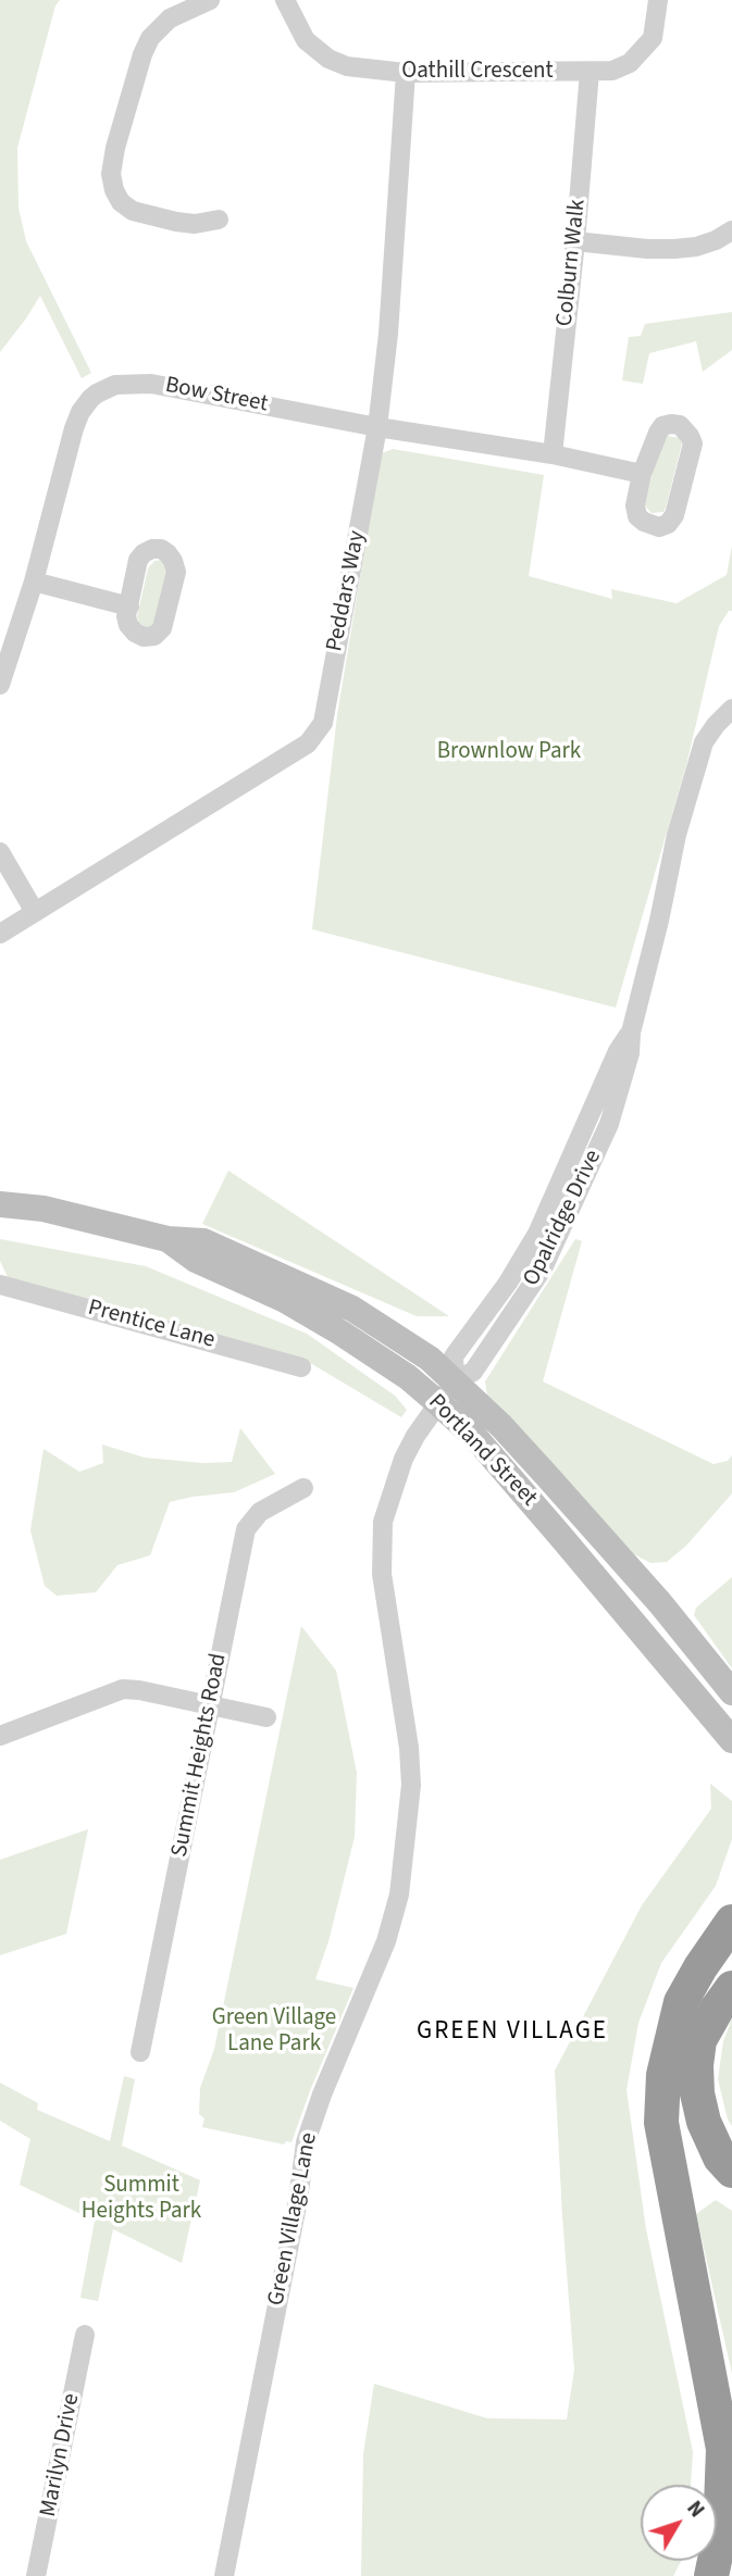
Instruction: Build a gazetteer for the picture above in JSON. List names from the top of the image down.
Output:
{
  "streets": {
    "main road": ["Portland Street"],
    "street": [
      "Oathill Crescent",
      "Colburn Walk",
      "Bow Street",
      "Peddars Way",
      "Opalridge Drive",
      "Prentice Lane",
      "Summit Heights Road",
      "Green Village Lane",
      "Marilyn Drive"
    ]
  },
  "crossings": [
    ["Oathill Crescent", "Colburn Walk"],
    ["Oathill Crescent", "Peddars Way"],
    ["Colburn Walk", "Bow Street"],
    ["Bow Street", "Peddars Way"],
    ["Opalridge Drive", "Portland Street"],
    ["Opalridge Drive", "Green Village Lane"],
    ["Portland Street", "Green Village Lane"]
  ],
  "districts": ["GREEN VILLAGE"],
  "parks": ["Brownlow Park", "Green Village Lane Park", "Summit Heights Park"],
  "north": "top right"
}
